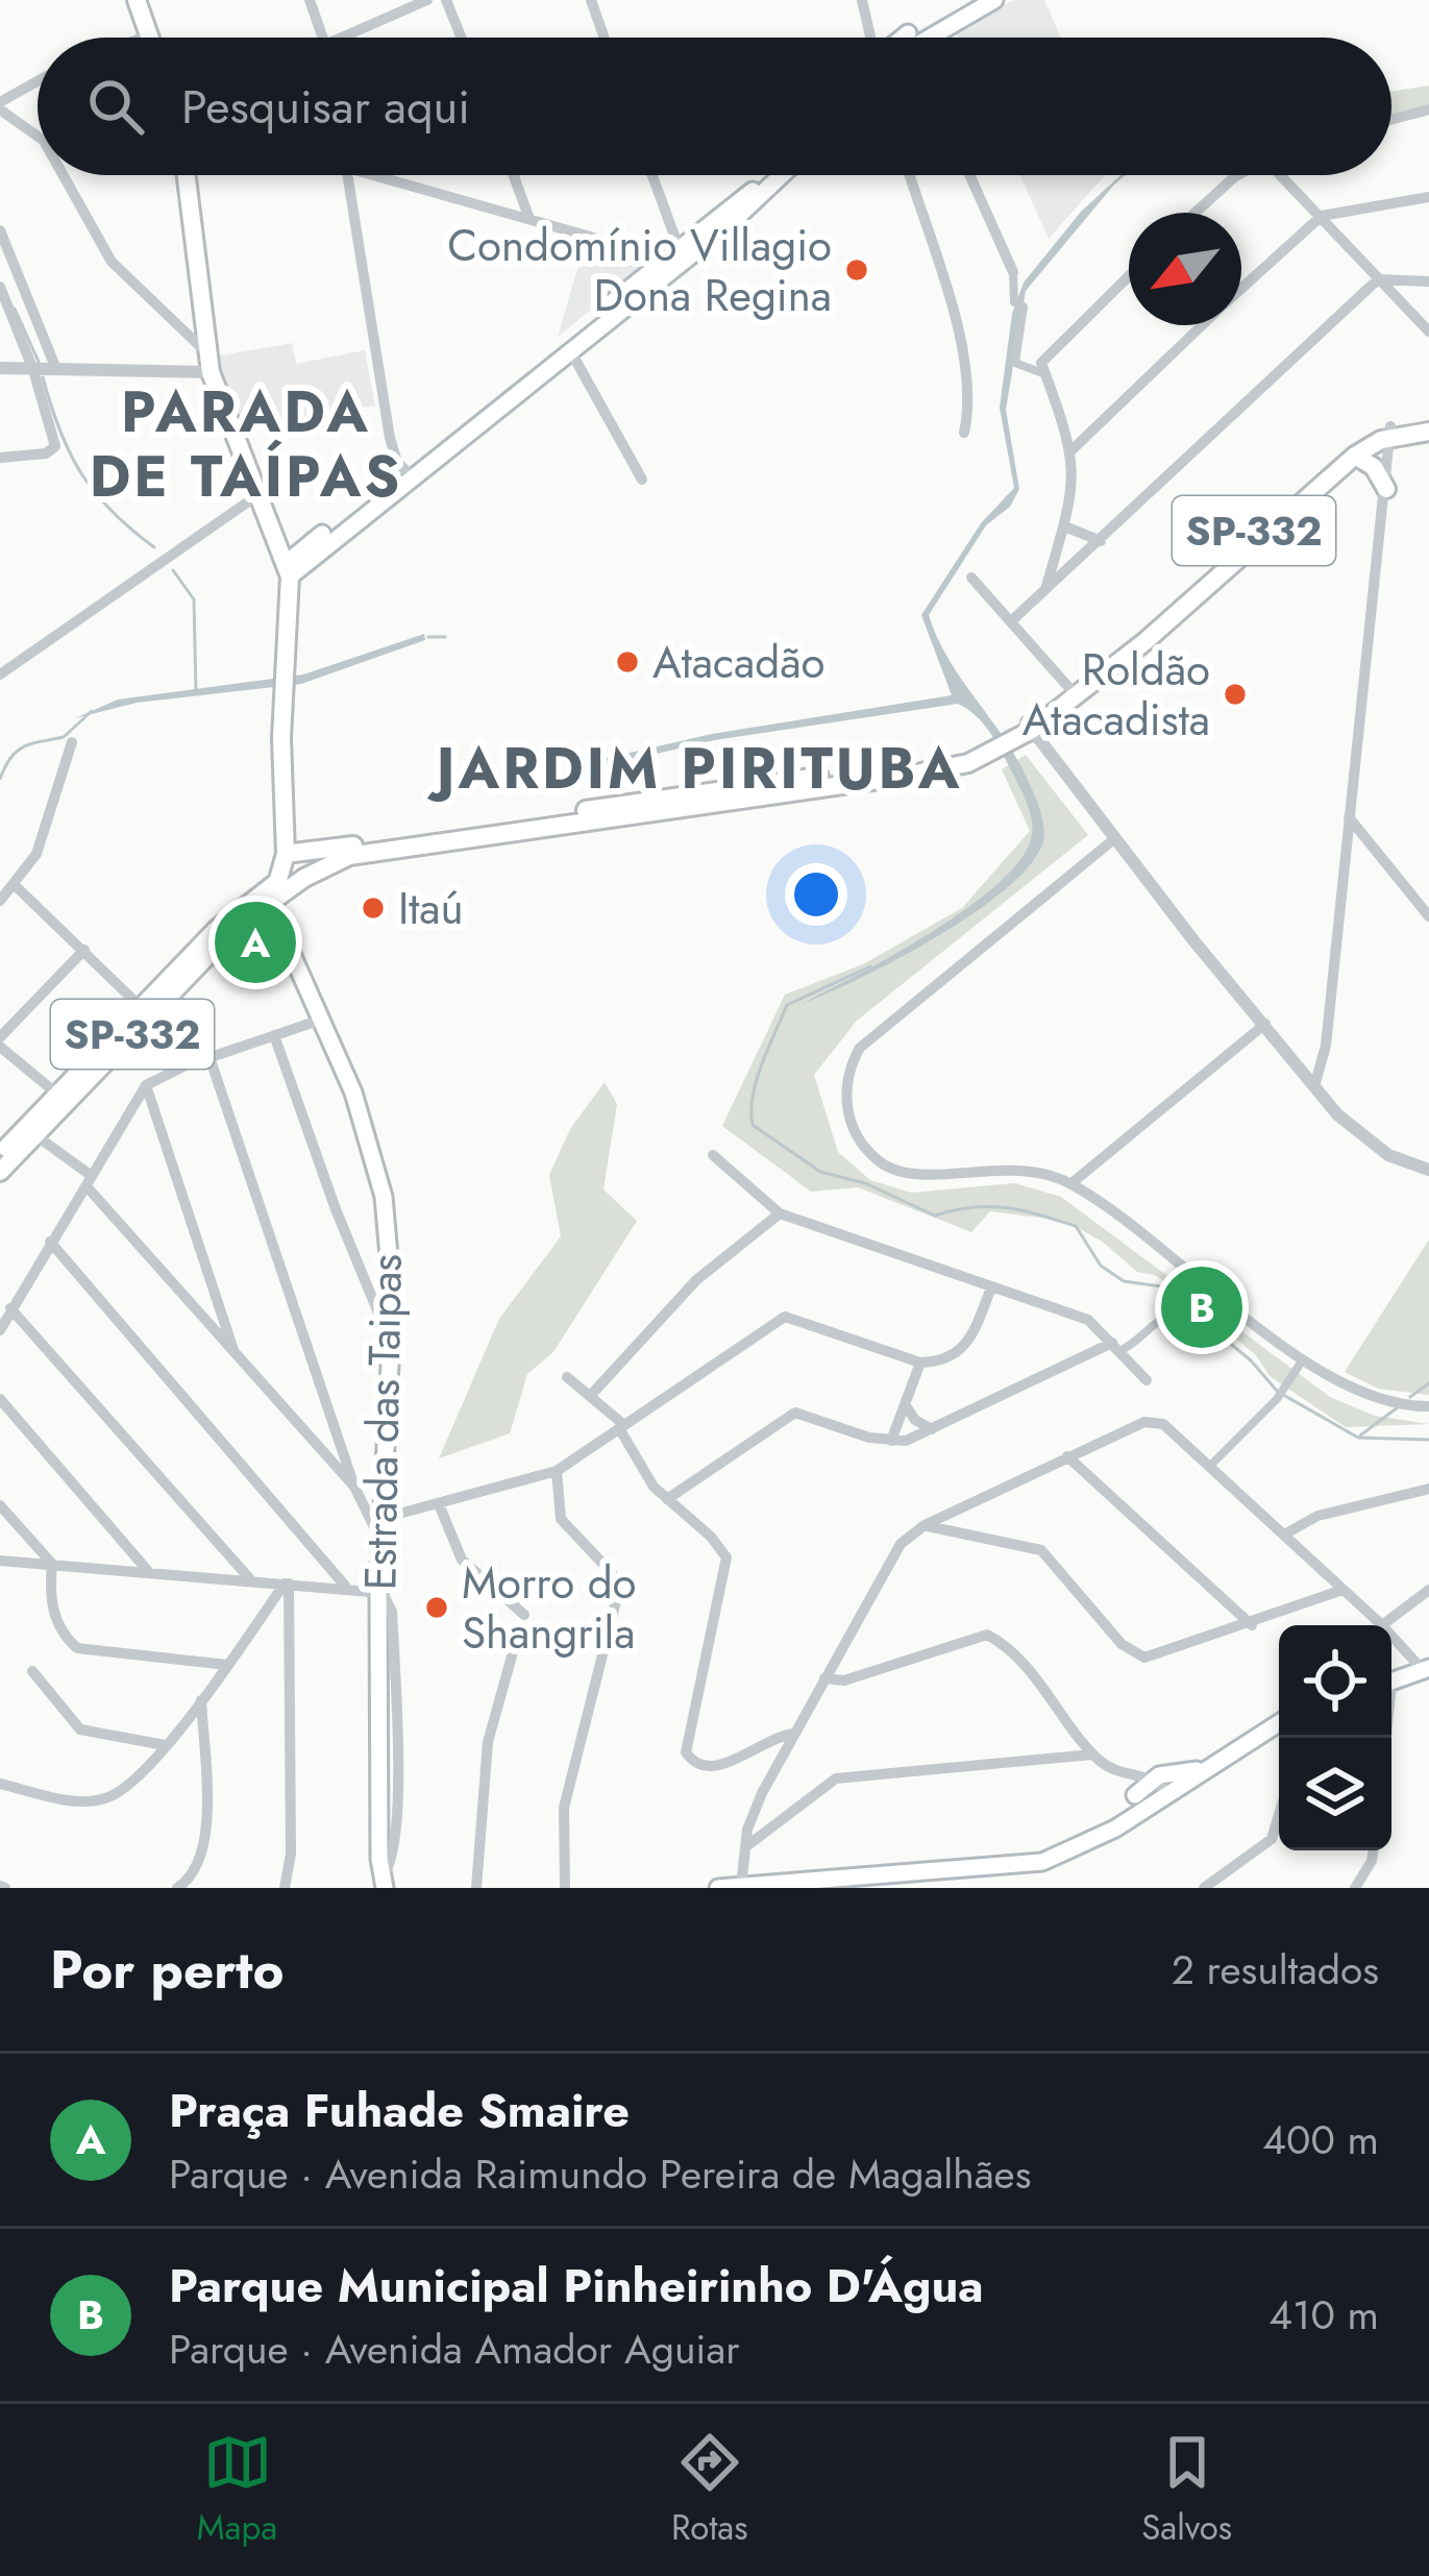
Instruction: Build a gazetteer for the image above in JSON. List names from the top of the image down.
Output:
{
  "streets": {
    "main road": ["SP-332", "Estrada das Taipas"]
  },
  "crossings": [
    ["SP-332", "Estrada das Taipas"]
  ],
  "districts": ["PARADA DE TAÍPAS", "JARDIM PIRITUBA"],
  "places": [
    "Condomínio Villagio Dona Regina",
    "Atacadão",
    "Roldão Atacadista",
    "Itaú",
    "Morro do Shangrila"
  ],
  "north": "bottom left",
  "page": {
    "search": "Pesquisar aqui",
    "pins": ["A", "B"],
    "heading": ["Por perto", "2 resultados"],
    "list": [
      {
        "mark": "A",
        "name": "Praça Fuhade Smaire",
        "note": "Parque · Avenida Raimundo Pereira de Magalhães",
        "value": "400 m"
      },
      {
        "mark": "B",
        "name": "Parque Municipal Pinheirinho D'Água",
        "note": "Parque · Avenida Amador Aguiar",
        "value": "410 m"
      }
    ],
    "nav": ["Mapa", "Rotas", "Salvos"]
  }
}
